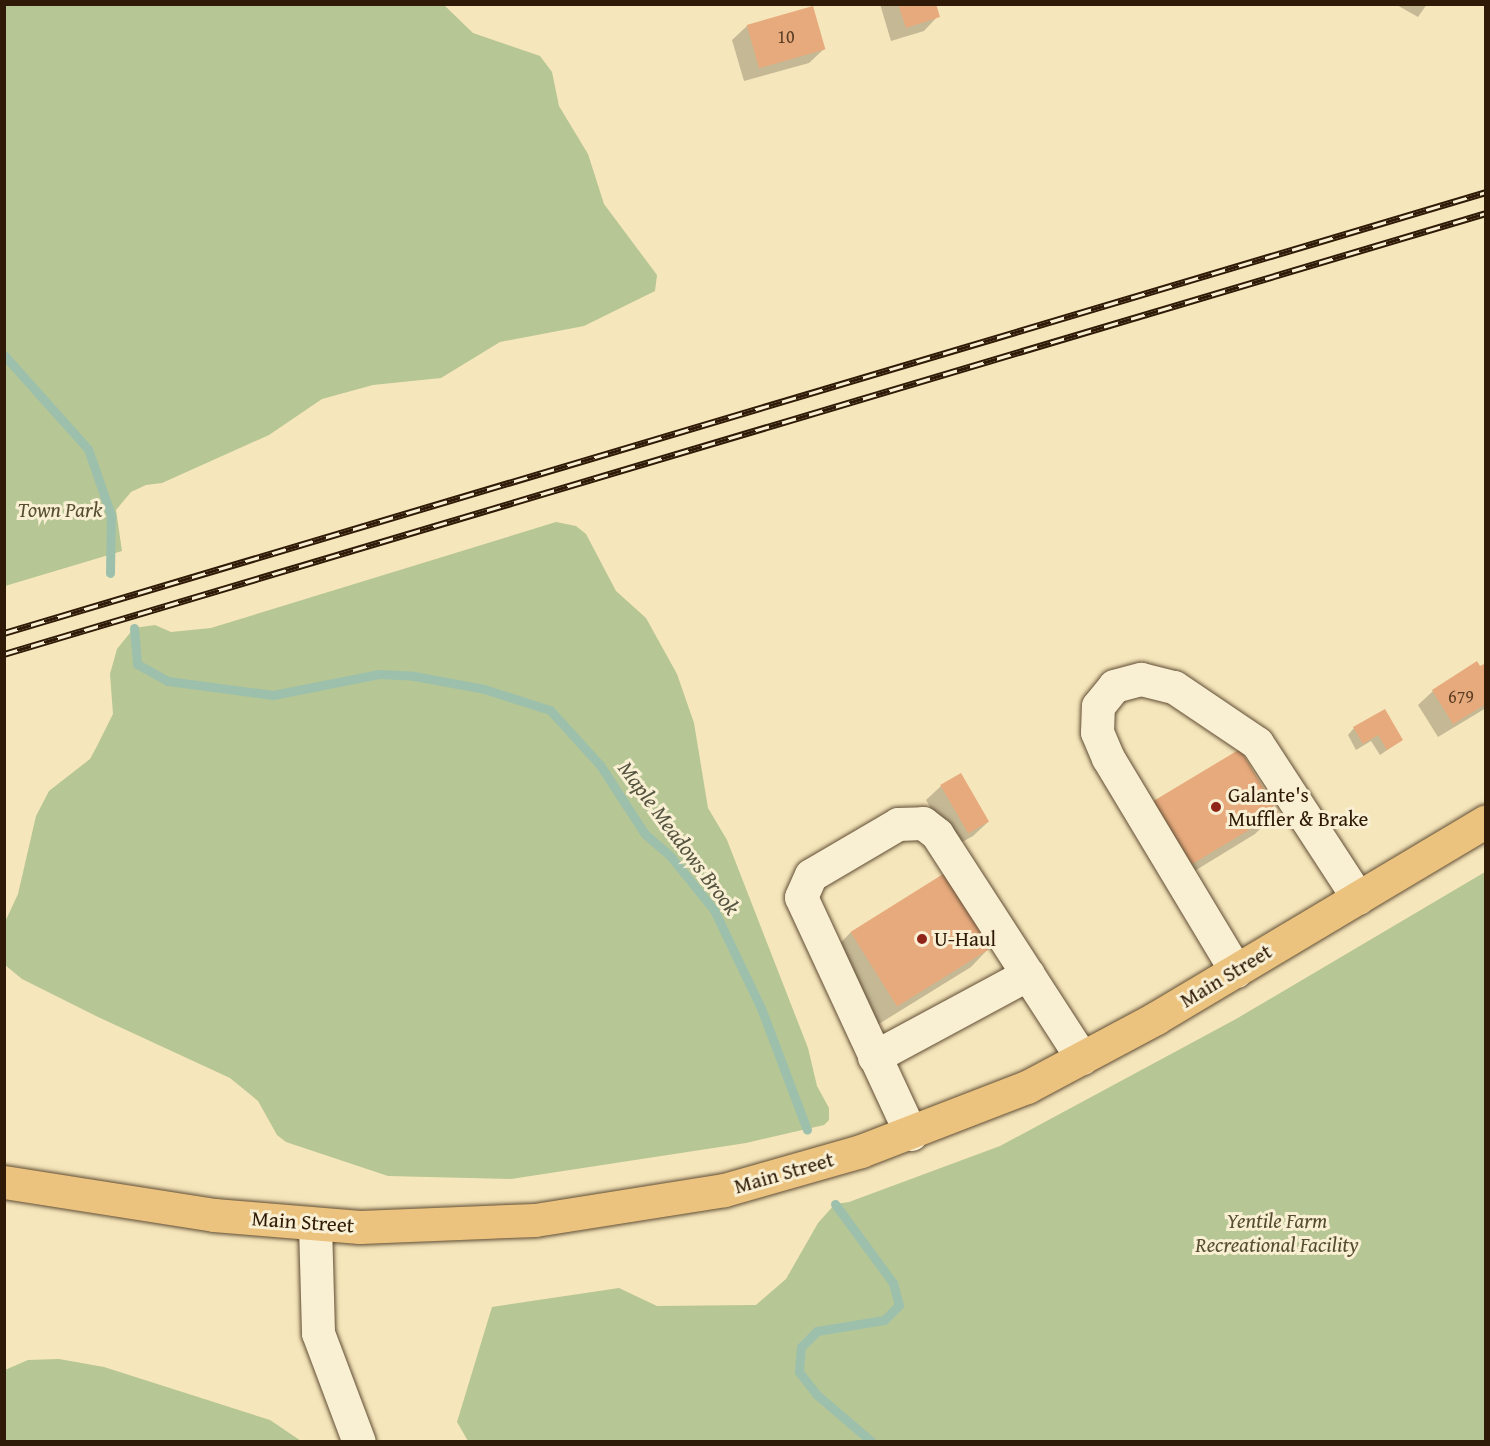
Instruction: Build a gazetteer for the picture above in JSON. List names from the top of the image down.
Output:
{
  "streets": {
    "main road": ["Main Street"]
  },
  "water": ["Maple Meadows Brook"],
  "parks": ["Town Park", "Yentile Farm Recreational Facility"],
  "places": ["Galante's Muffler & Brake", "U-Haul"],
  "house_numbers": ["10", "679"]
}
